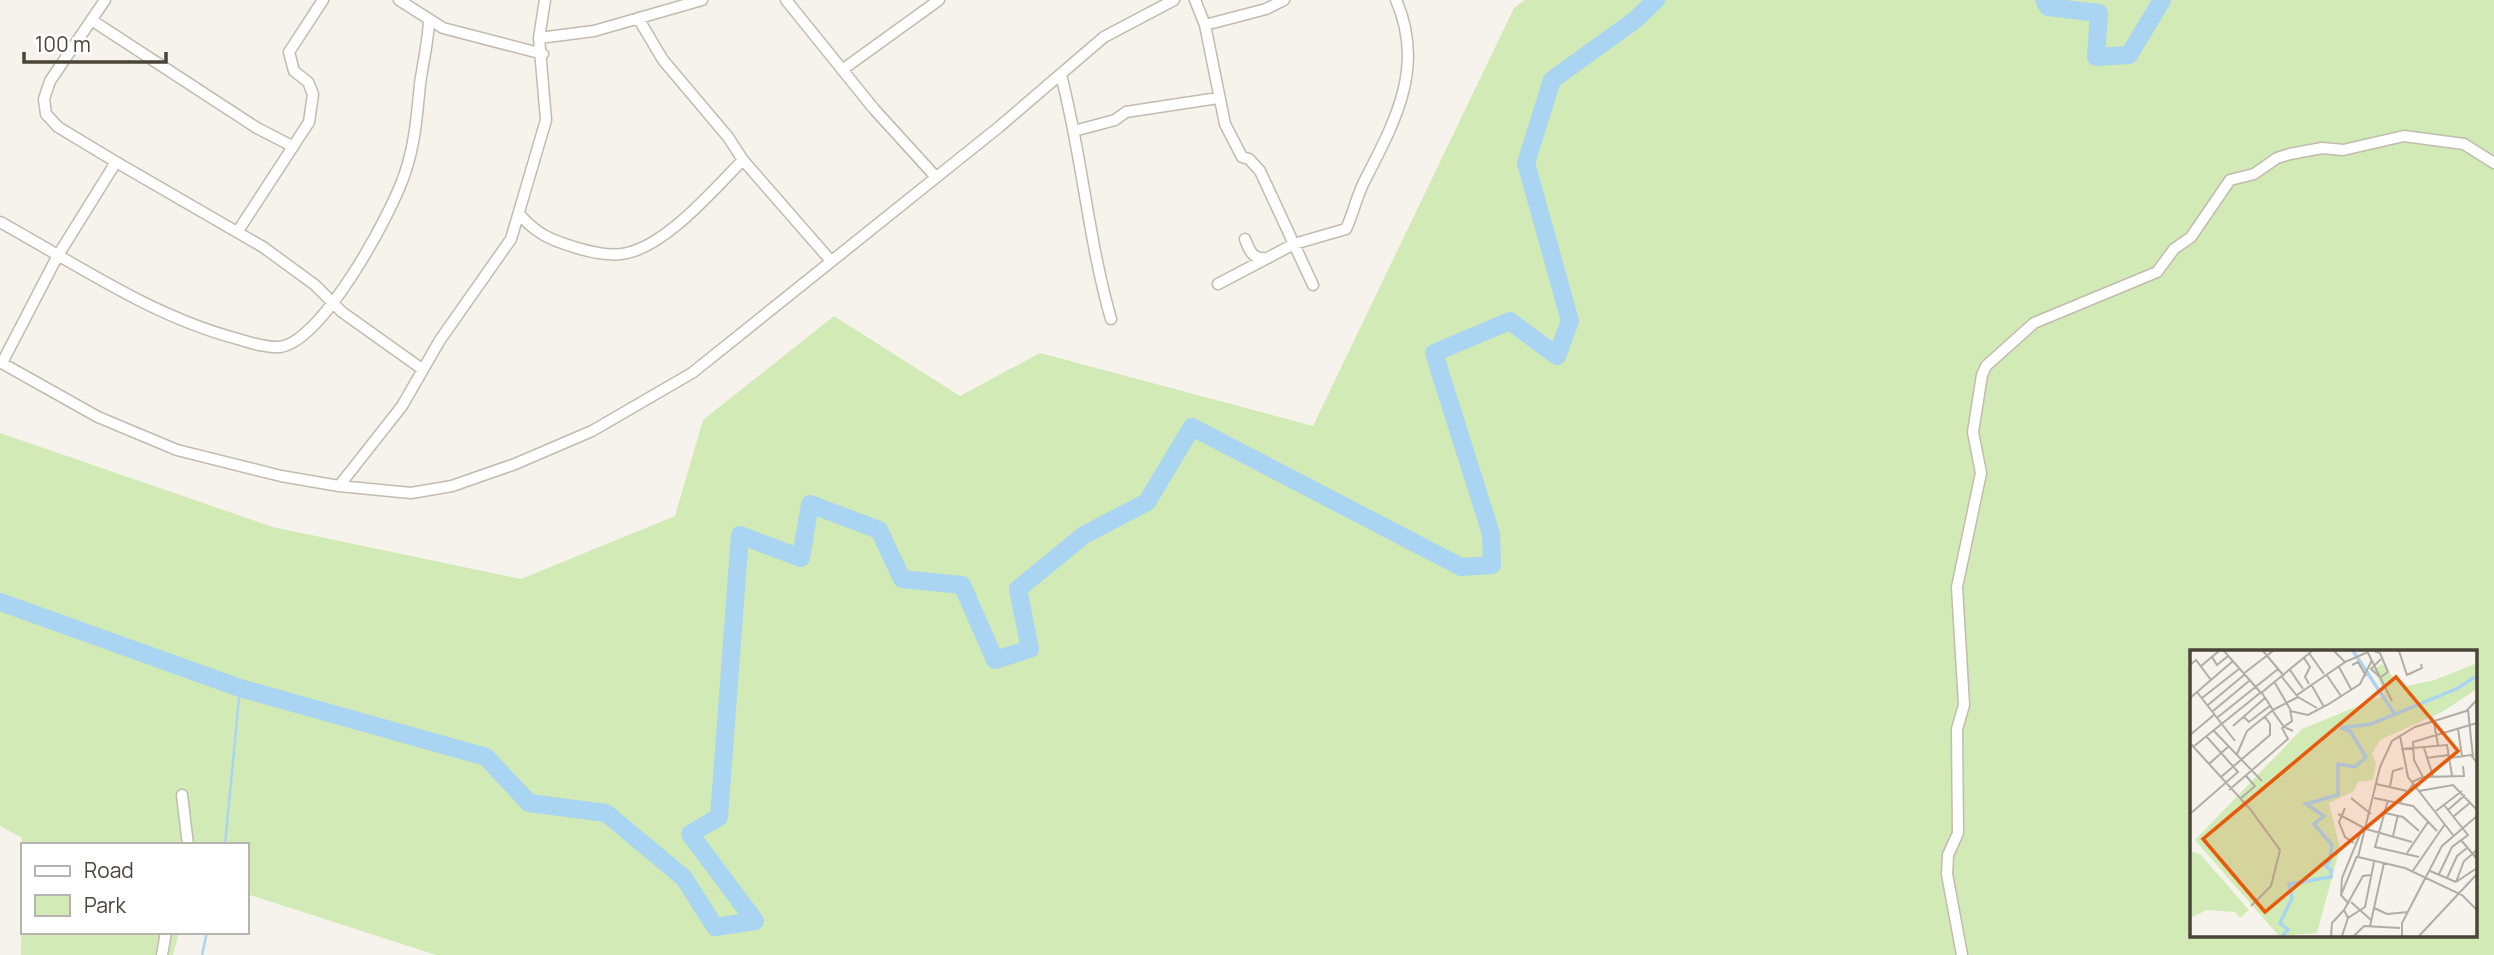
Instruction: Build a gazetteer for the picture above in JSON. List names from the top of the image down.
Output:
{
  "legend": ["Road", "Park"],
  "scale_bar": "100 m"
}
